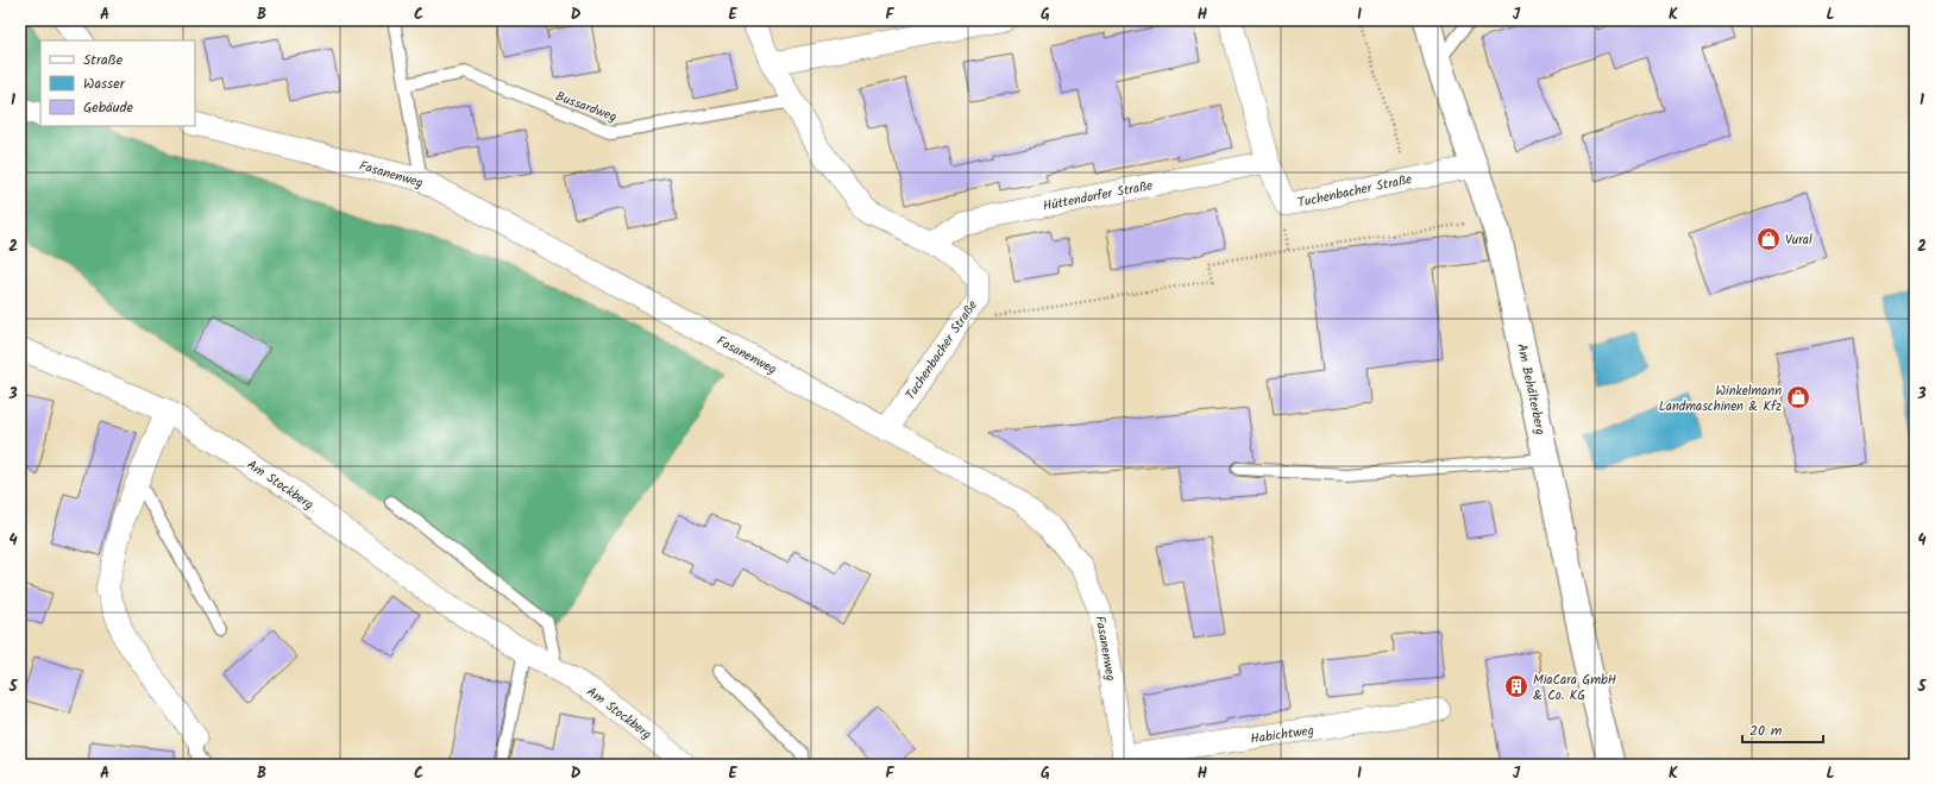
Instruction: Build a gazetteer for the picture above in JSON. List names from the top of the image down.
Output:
{
  "streets": {
    "street": [
      "Fasanenweg",
      "Tuchenbacher Straße",
      "Hüttendorfer Straße",
      "Am Behälterberg",
      "Am Stockberg",
      "Habichtweg"
    ],
    "lane": ["Bussardweg"]
  },
  "crossings": [
    ["Bussardweg", "Tuchenbacher Straße"],
    ["Fasanenweg", "Tuchenbacher Straße"],
    ["Fasanenweg", "Habichtweg"],
    ["Tuchenbacher Straße", "Hüttendorfer Straße"],
    ["Tuchenbacher Straße", "Am Behälterberg"]
  ],
  "places": {
    "shop": ["Vural", "Winkelmann Landmaschinen & Kfz"],
    "building": ["MiaCara GmbH & Co. KG"]
  },
  "legend": ["Straße", "Wasser", "Gebäude"],
  "scale_bar": "20 m",
  "grid": {
    "columns": [
      "A",
      "B",
      "C",
      "D",
      "E",
      "F",
      "G",
      "H",
      "I",
      "J",
      "K",
      "L"
    ],
    "rows": [
      "1",
      "2",
      "3",
      "4",
      "5"
    ]
  }
}
